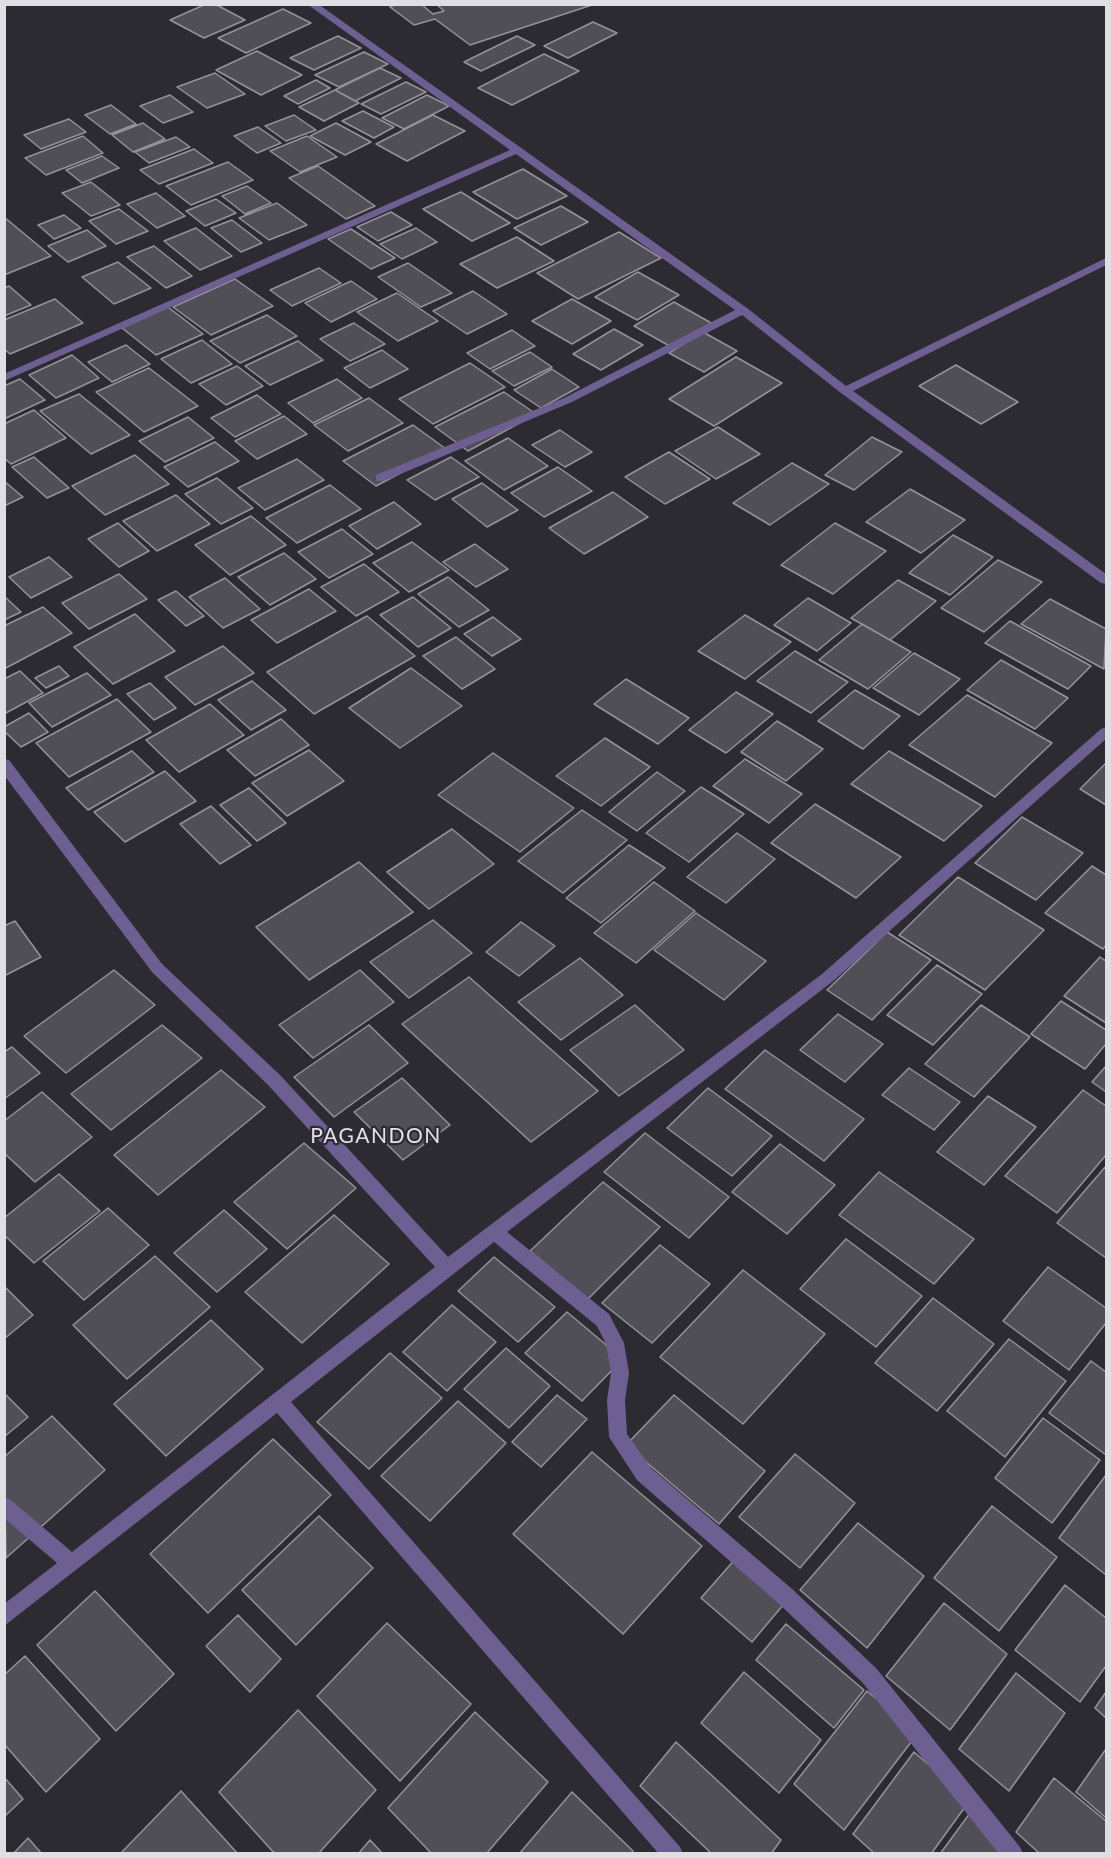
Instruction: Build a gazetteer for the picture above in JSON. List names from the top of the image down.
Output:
{
  "districts": ["PAGANDON"]
}
